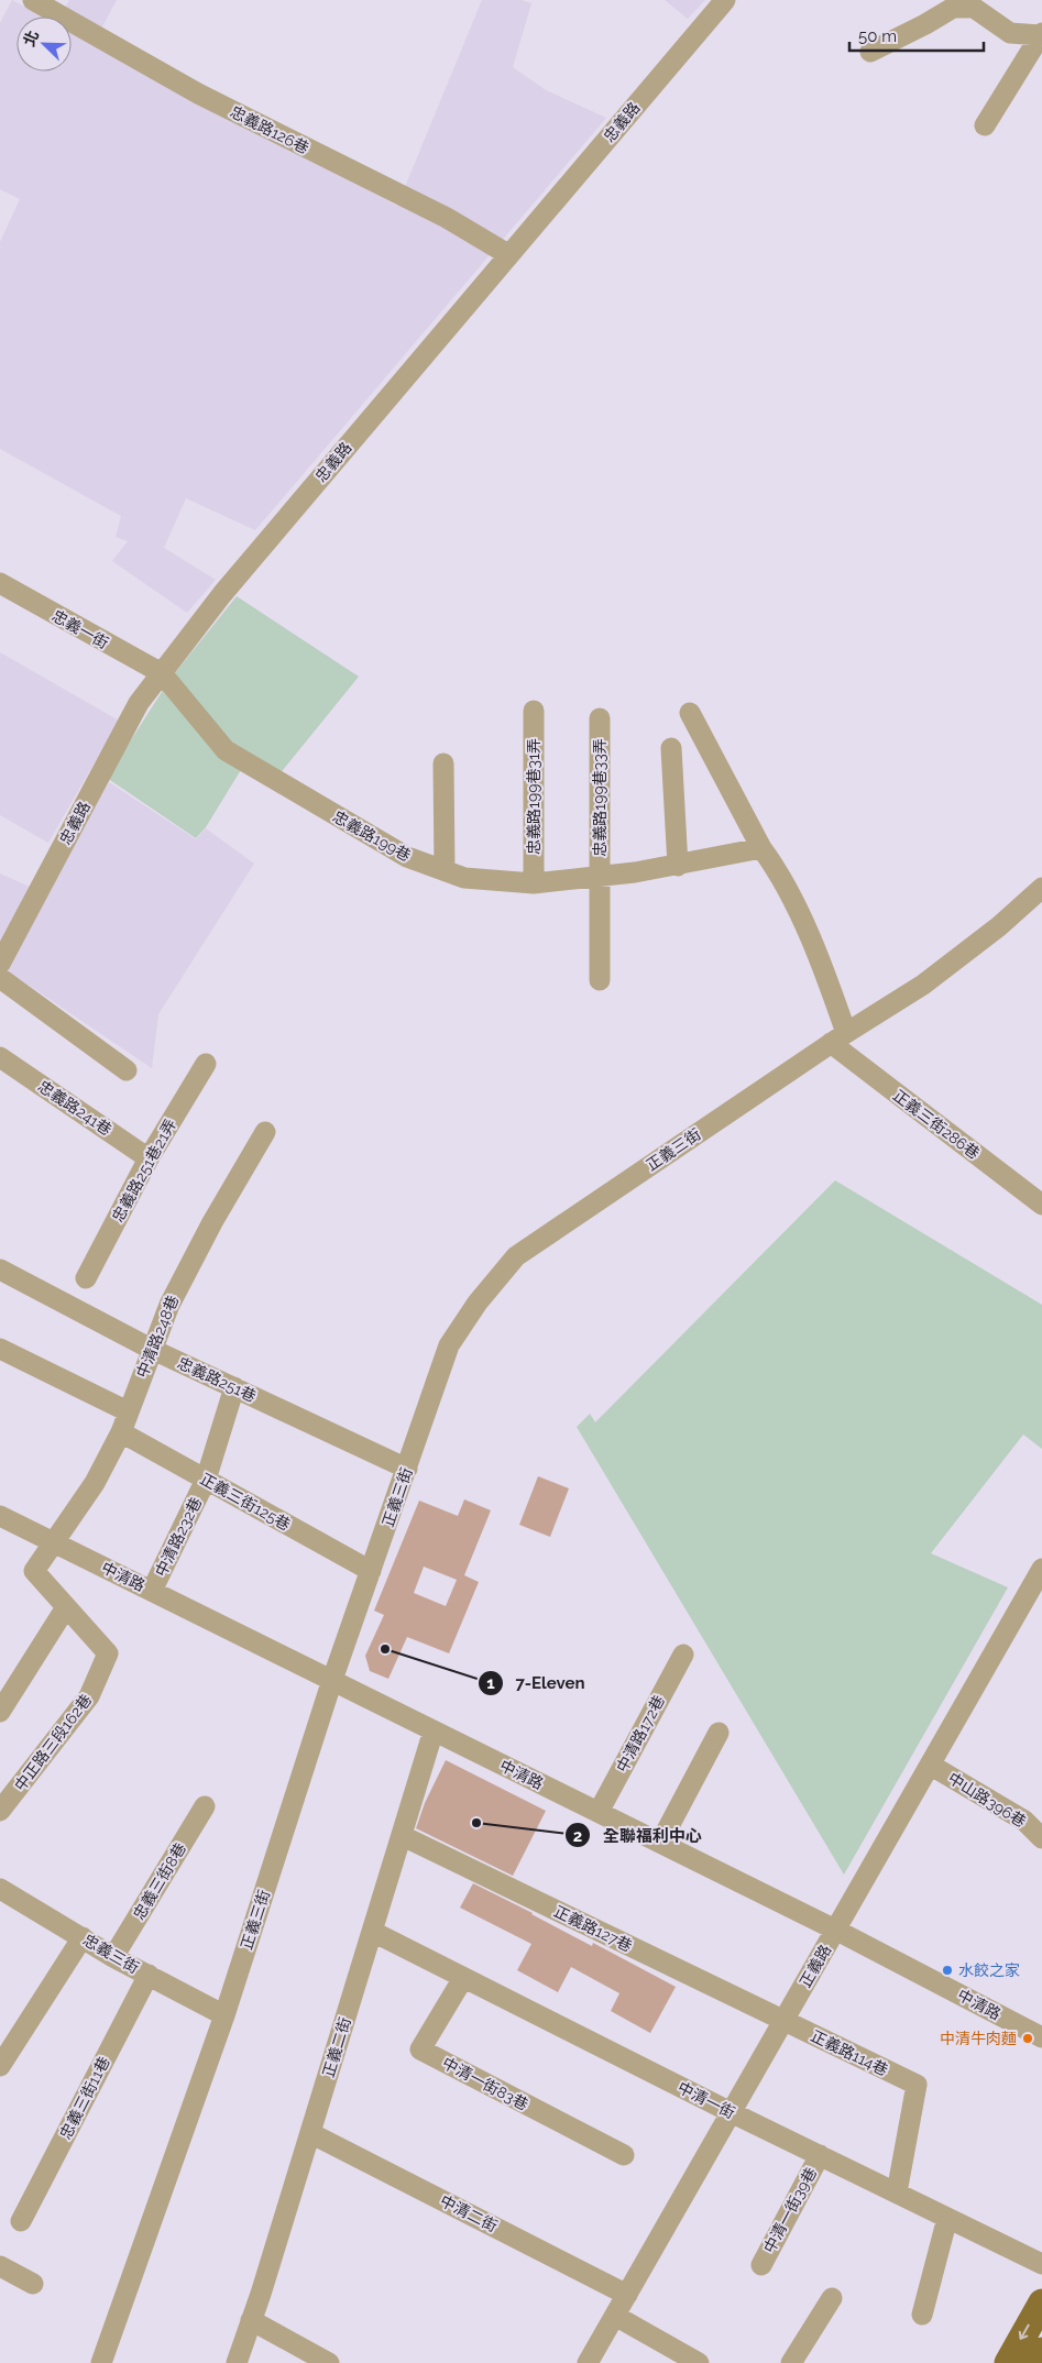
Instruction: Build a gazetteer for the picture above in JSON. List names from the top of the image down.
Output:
{
  "streets": {
    "street": [
      "忠義路",
      "忠義路126巷",
      "忠義一街",
      "忠義路199巷31弄",
      "忠義路199巷33弄",
      "忠義路199巷",
      "忠義路241巷",
      "正義三街286巷",
      "正義三街",
      "忠義路251巷21弄",
      "中清路248巷",
      "忠義路251巷",
      "正義三街125巷",
      "中清路232巷",
      "中清路",
      "中清路172巷",
      "中正路三段162巷",
      "中山路396巷",
      "忠義三街8巷",
      "正義路127巷",
      "忠義三街",
      "正義路",
      "正義二街",
      "正義路114巷",
      "中清一街83巷",
      "忠義三街11巷",
      "中清一街",
      "中清一街39巷",
      "中清二街"
    ]
  },
  "crossings": [
    ["忠義路", "忠義路126巷"],
    ["忠義路", "忠義一街"],
    ["忠義路", "忠義路199巷"],
    ["忠義一街", "忠義路199巷"],
    ["忠義路199巷31弄", "忠義路199巷"],
    ["忠義路199巷33弄", "忠義路199巷"],
    ["忠義路241巷", "忠義路251巷21弄"],
    ["正義三街286巷", "正義三街"],
    ["正義三街", "忠義路251巷"],
    ["正義三街", "正義三街125巷"],
    ["正義三街", "中清路"],
    ["正義三街", "忠義三街"],
    ["中清路248巷", "忠義路251巷"],
    ["中清路248巷", "正義三街125巷"],
    ["中清路248巷", "中清路"],
    ["中清路248巷", "中正路三段162巷"],
    ["忠義路251巷", "中清路232巷"],
    ["正義三街125巷", "中清路232巷"],
    ["中清路232巷", "中清路"],
    ["中清路", "中清路172巷"],
    ["中清路", "中正路三段162巷"],
    ["中清路", "正義路"],
    ["中清路", "正義二街"],
    ["中山路396巷", "正義路"],
    ["忠義三街8巷", "忠義三街"],
    ["正義路127巷", "正義路"],
    ["正義路127巷", "正義二街"],
    ["正義路127巷", "正義路114巷"],
    ["忠義三街", "忠義三街11巷"],
    ["正義路", "正義路114巷"],
    ["正義路", "中清一街"],
    ["正義路", "中清二街"],
    ["正義二街", "中清一街"],
    ["正義二街", "中清二街"],
    ["正義路114巷", "中清一街"],
    ["中清一街83巷", "中清一街"],
    ["中清一街", "中清一街39巷"]
  ],
  "places": [
    "7-Eleven",
    "全聯福利中心",
    "水餃之家",
    "中清牛肉麵"
  ],
  "scale_bar": "50 m",
  "north": "top left"
}
